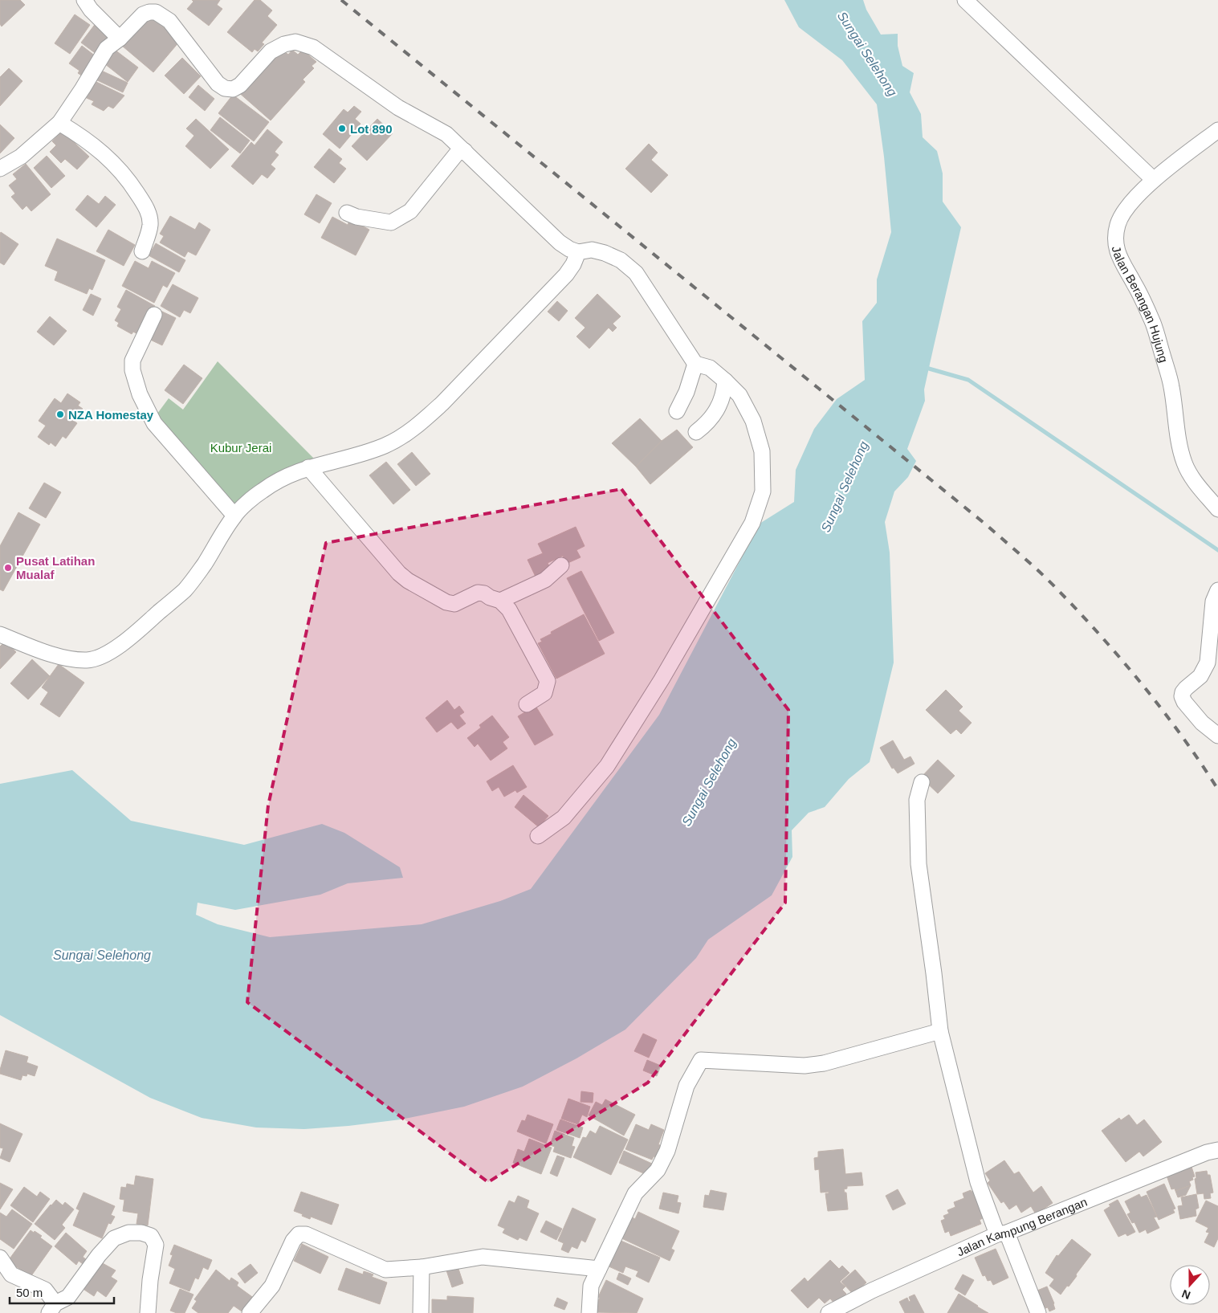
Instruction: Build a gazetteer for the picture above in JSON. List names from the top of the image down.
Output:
{
  "streets": {
    "street": ["Jalan Berangan Hujung", "Jalan Kampung Berangan"]
  },
  "water": ["Sungai Selehong"],
  "parks": ["Kubur Jerai"],
  "places": ["Lot 890", "NZA Homestay", "Pusat Latihan Mualaf"],
  "scale_bar": "50 m",
  "north": "bottom"
}
